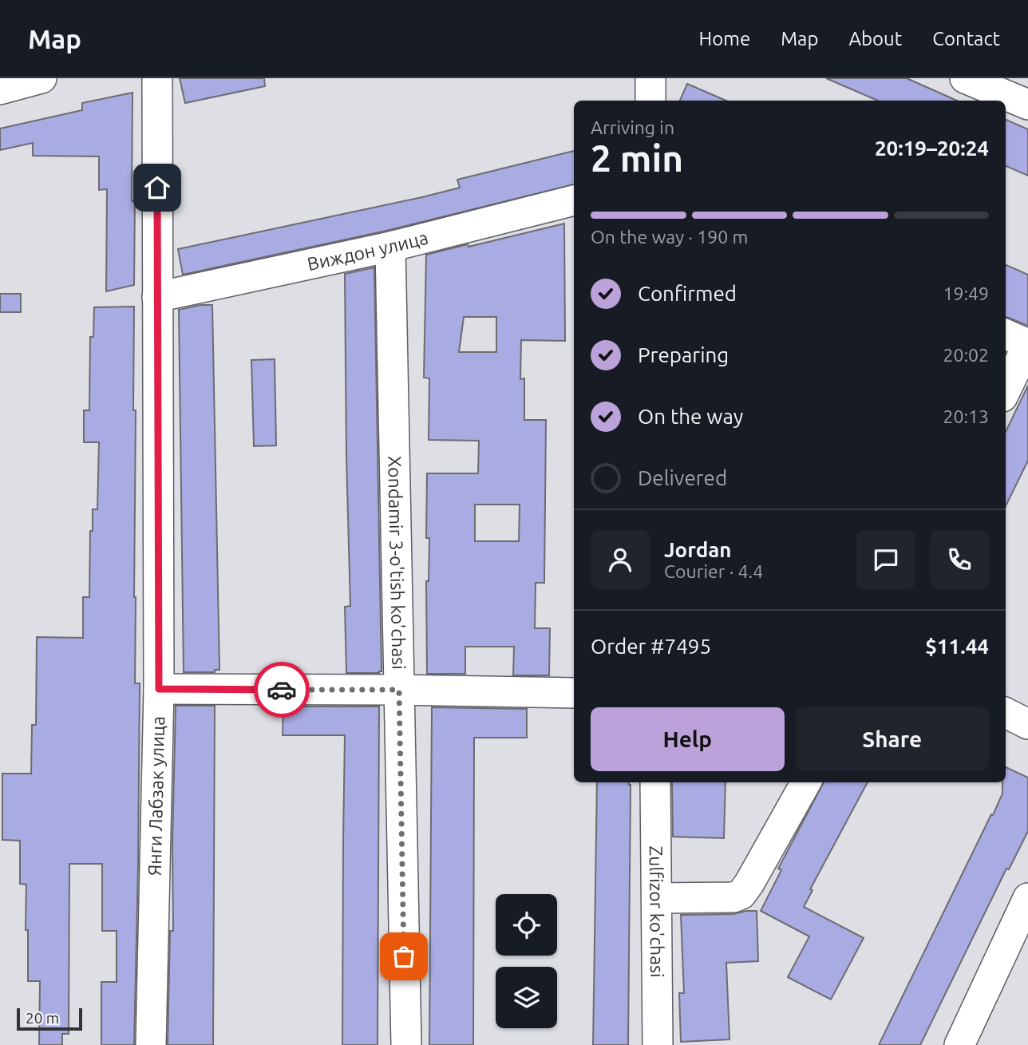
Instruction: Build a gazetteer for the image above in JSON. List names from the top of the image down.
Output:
{
  "streets": {
    "street": [
      "Виждон улица",
      "Xondamir 3-o'tish ko'chasi",
      "Янги Лабзак улица",
      "Zulfizor ko'chasi"
    ]
  },
  "crossings": [
    ["Виждон улица", "Xondamir 3-o'tish ko'chasi"],
    ["Виждон улица", "Янги Лабзак улица"]
  ],
  "scale_bar": "20 m",
  "page": {
    "header": "Map",
    "nav": [
      "Home",
      "Map",
      "About",
      "Contact"
    ],
    "heading": ["2 min", "Arriving in", "20:19–20:24"],
    "panel": [
      "Jordan",
      "Courier · 4.4",
      "Order #7495",
      "$11.44"
    ],
    "bar": "On the way · 190 m",
    "list": [
      ["Confirmed", "19:49"],
      ["Preparing", "20:02"],
      ["On the way", "20:13"],
      "Delivered"
    ],
    "buttons": ["Help", "Share"],
    "scale": "20 m"
  }
}
